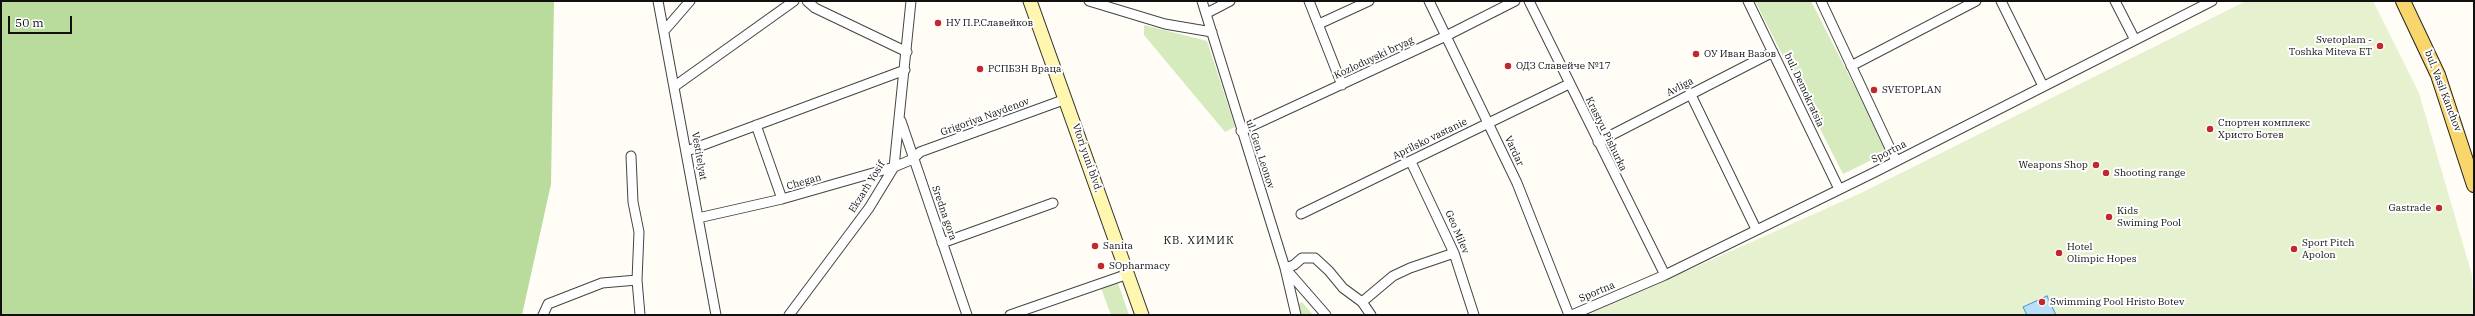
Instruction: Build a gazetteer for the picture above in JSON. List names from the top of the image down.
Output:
{
  "streets": {
    "main road": ["bul. Vasil Kanchov"],
    "street": [
      "Kozloduyski bryag",
      "Avliga",
      "bul. Demokratsia",
      "Grigoriya Naydenov",
      "Krastyu Pishurka",
      "Aprilsko vastanie",
      "Vardar",
      "Sportna",
      "ul. Gen. Leonov",
      "Vestitelyat",
      "Vtori yuni blvd.",
      "Chegan",
      "Ekzarh Yosif",
      "Sredna gora",
      "Geo Milev"
    ]
  },
  "crossings": [
    ["Kozloduyski bryag", "Vardar"],
    ["Kozloduyski bryag", "ul. Gen. Leonov"],
    ["Avliga", "bul. Demokratsia"],
    ["Avliga", "Krastyu Pishurka"],
    ["bul. Demokratsia", "Sportna"],
    ["Grigoriya Naydenov", "Vtori yuni blvd."],
    ["Grigoriya Naydenov", "Chegan"],
    ["Grigoriya Naydenov", "Sredna gora"],
    ["Krastyu Pishurka", "Aprilsko vastanie"],
    ["Krastyu Pishurka", "Sportna"],
    ["Aprilsko vastanie", "Vardar"],
    ["Aprilsko vastanie", "Geo Milev"],
    ["Vardar", "Sportna"],
    ["Vestitelyat", "Chegan"],
    ["Chegan", "Ekzarh Yosif"],
    ["Chegan", "Sredna gora"],
    ["Ekzarh Yosif", "Sredna gora"]
  ],
  "districts": ["КВ. ХИМИК"],
  "places": [
    "НУ П.Р.Славейков",
    "Svetoplam - Toshka Miteva ET",
    "ОУ Иван Вазов",
    "ОДЗ Славейче №17",
    "РСПБЗН Враца",
    "SVETOPLAN",
    "Спортен комплекс Христо Ботев",
    "Weapons Shop",
    "Shooting range",
    "Gastrade",
    "Kids Swiming Pool",
    "Sanita",
    "Sport Pitch Apolon",
    "Hotel Olimpic Hopes",
    "SOpharmacy",
    "Swimming Pool Hristo Botev"
  ],
  "scale_bar": "50 m"
}
